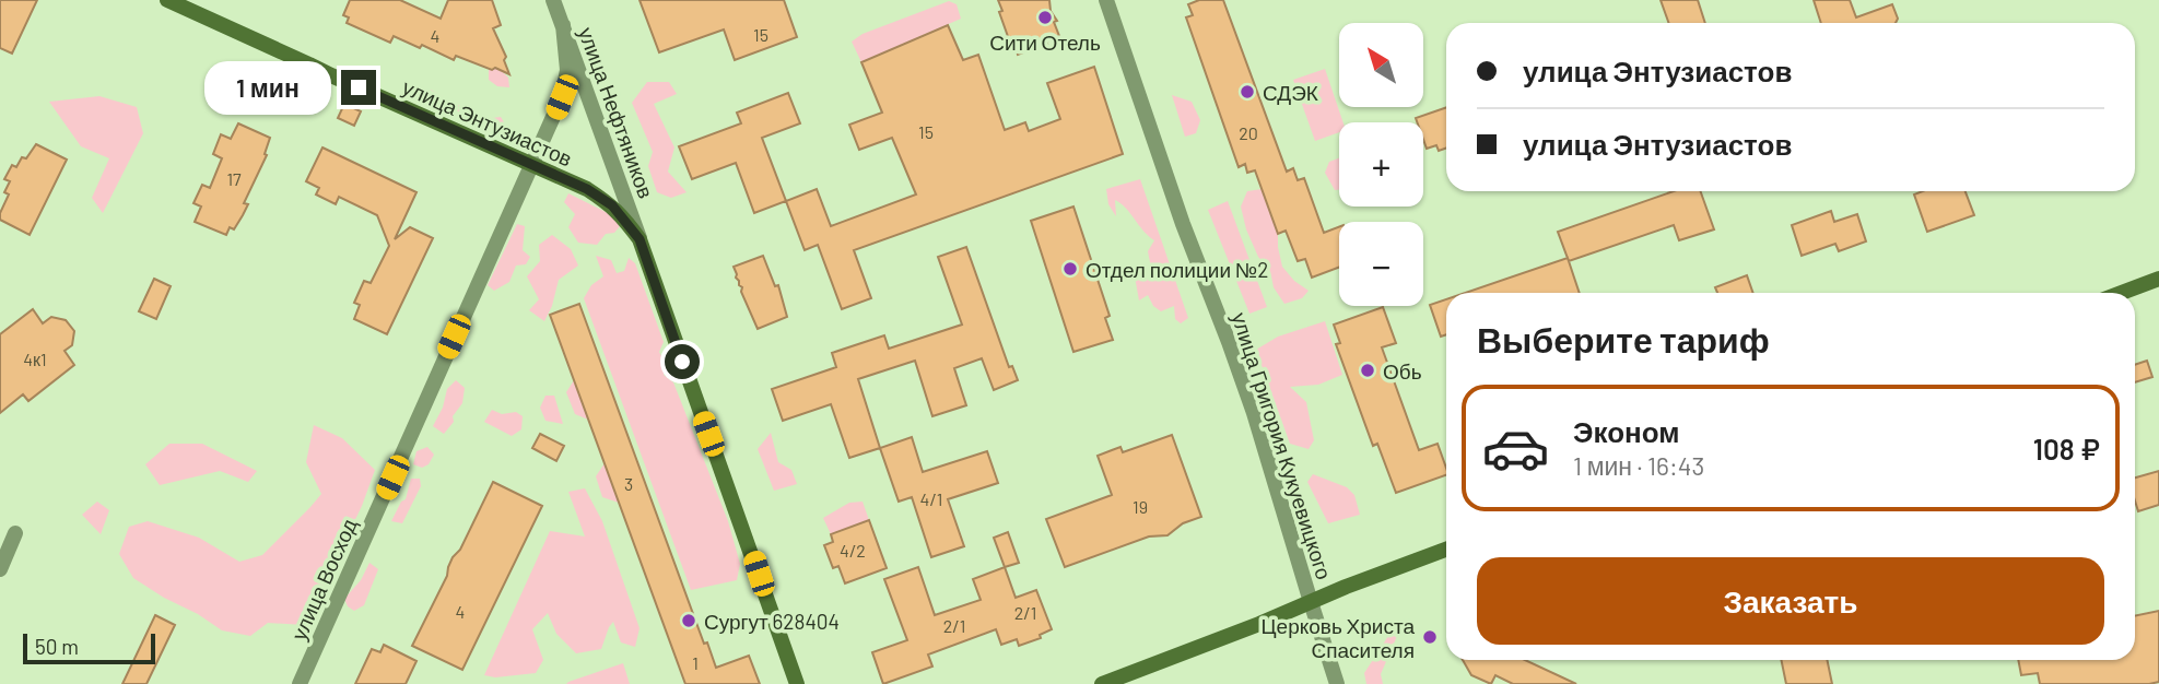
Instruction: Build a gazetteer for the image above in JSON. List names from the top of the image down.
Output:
{
  "streets": {
    "main road": ["улица Энтузиастов"],
    "street": ["улица Нефтяников", "улица Григория Кукуевицкого", "улица Восход"]
  },
  "crossings": [
    ["улица Нефтяников", "улица Энтузиастов"],
    ["улица Нефтяников", "улица Восход"],
    ["улица Энтузиастов", "улица Восход"]
  ],
  "places": [
    "Сити Отель",
    "СДЭК",
    "Отдел полиции №2",
    "Обь",
    "Сургут 628404",
    "Церковь Христа Спасителя"
  ],
  "house_numbers": [
    "15",
    "4",
    "15",
    "20",
    "17",
    "4к1",
    "3",
    "4/1",
    "19",
    "4/2",
    "4",
    "2/1",
    "2/1",
    "1"
  ],
  "scale_bar": "50 m",
  "north": "top left",
  "page": {
    "map_buttons": ["+", "−"],
    "banner": ["улица Энтузиастов", "улица Энтузиастов"],
    "bubble": "1 мин",
    "heading": "Выберите тариф",
    "list": [
      {
        "name": "Эконом",
        "note": "1 мин · 16:43",
        "value": "108 ₽"
      }
    ],
    "buttons": "Заказать",
    "scale": "50 m"
  }
}
